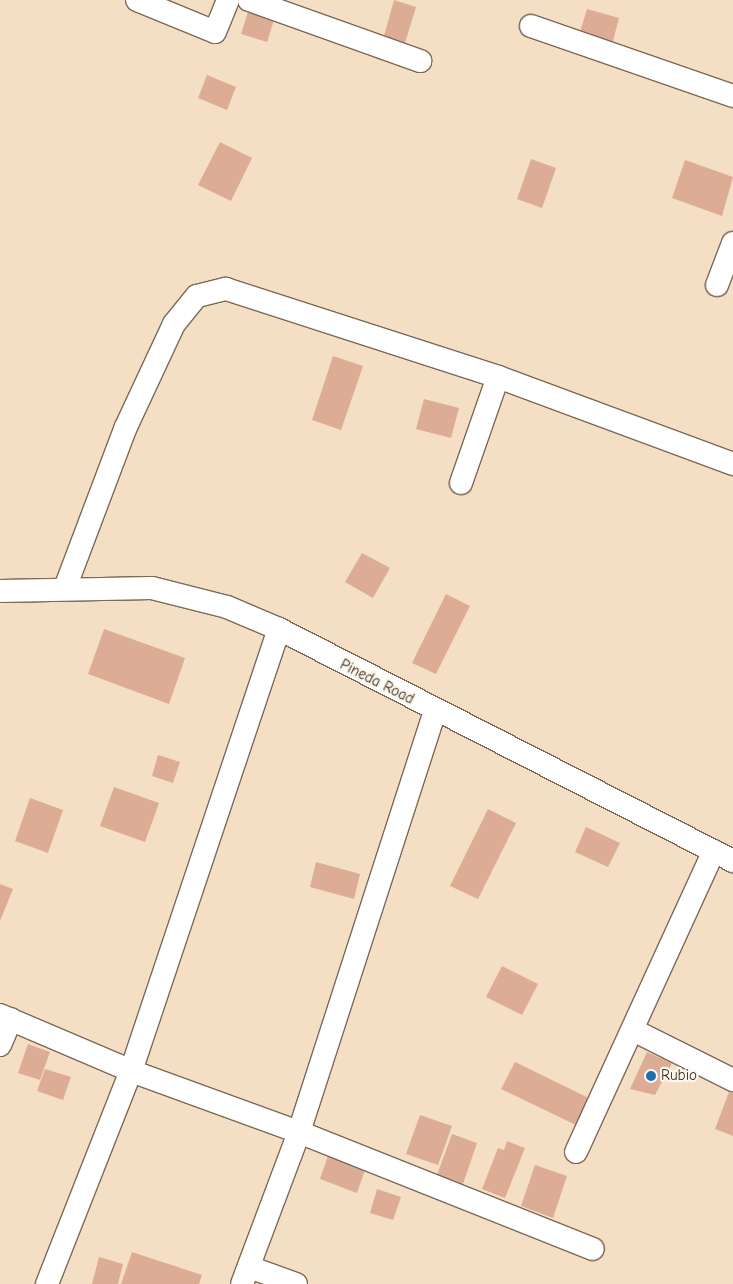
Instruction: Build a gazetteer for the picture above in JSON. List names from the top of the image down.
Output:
{
  "streets": {
    "street": ["Pineda Road"]
  },
  "places": ["Rubio"]
}
